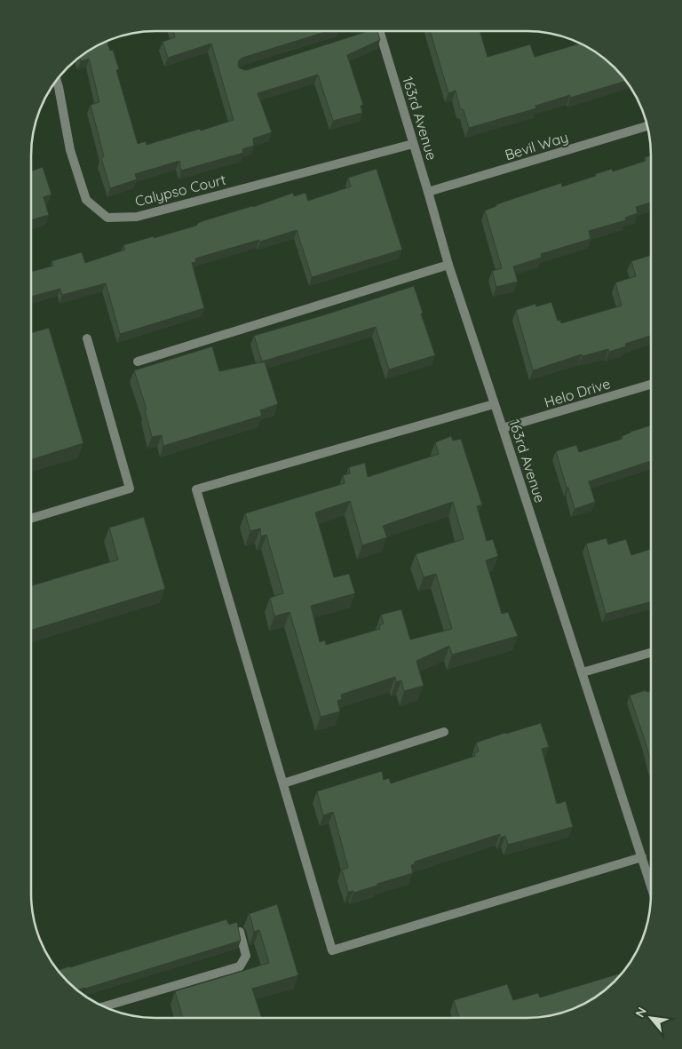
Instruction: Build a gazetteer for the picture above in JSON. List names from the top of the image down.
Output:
{
  "streets": {
    "street": [
      "163rd Avenue",
      "Bevil Way",
      "Calypso Court",
      "Helo Drive"
    ]
  },
  "crossings": [
    ["163rd Avenue", "Bevil Way"],
    ["163rd Avenue", "Calypso Court"],
    ["163rd Avenue", "Helo Drive"]
  ],
  "north": "top left"
}
